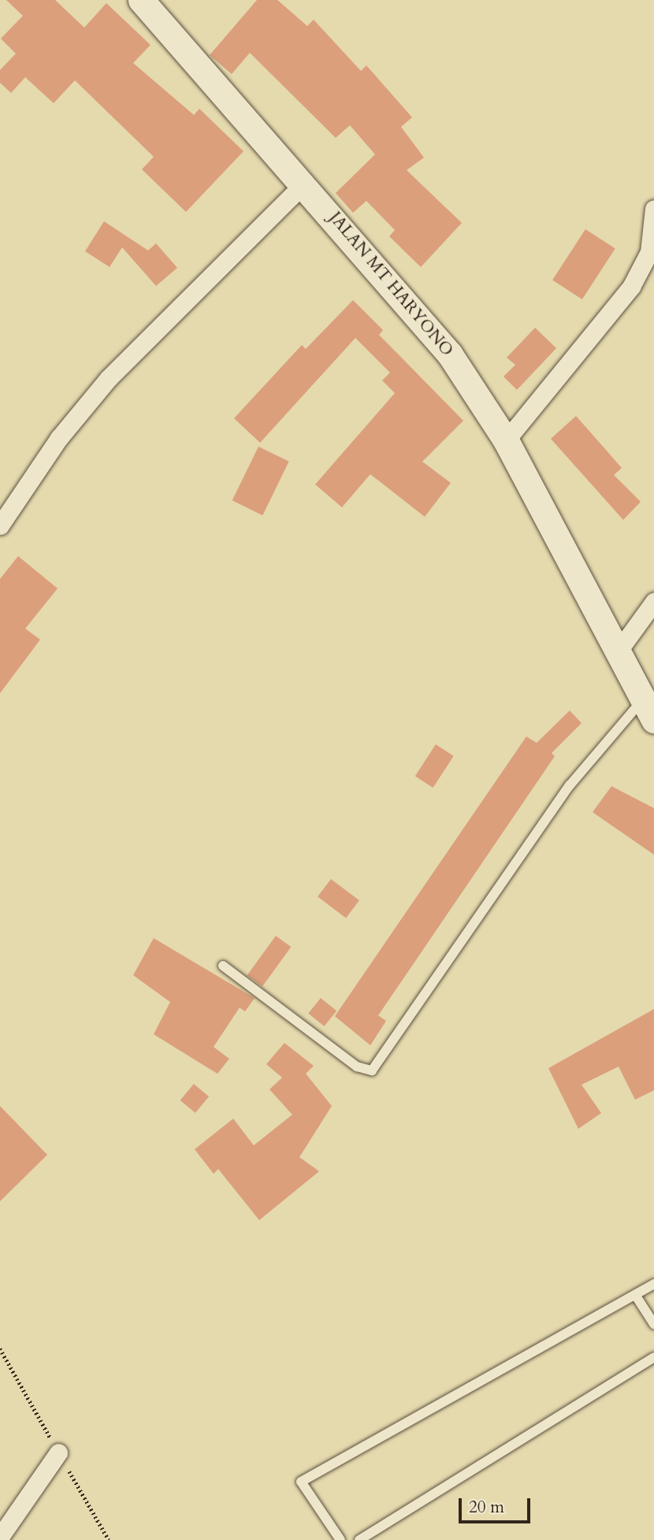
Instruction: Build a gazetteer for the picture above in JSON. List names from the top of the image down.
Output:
{
  "streets": {
    "main road": ["JALAN MT HARYONO"]
  },
  "scale_bar": "20 m"
}
